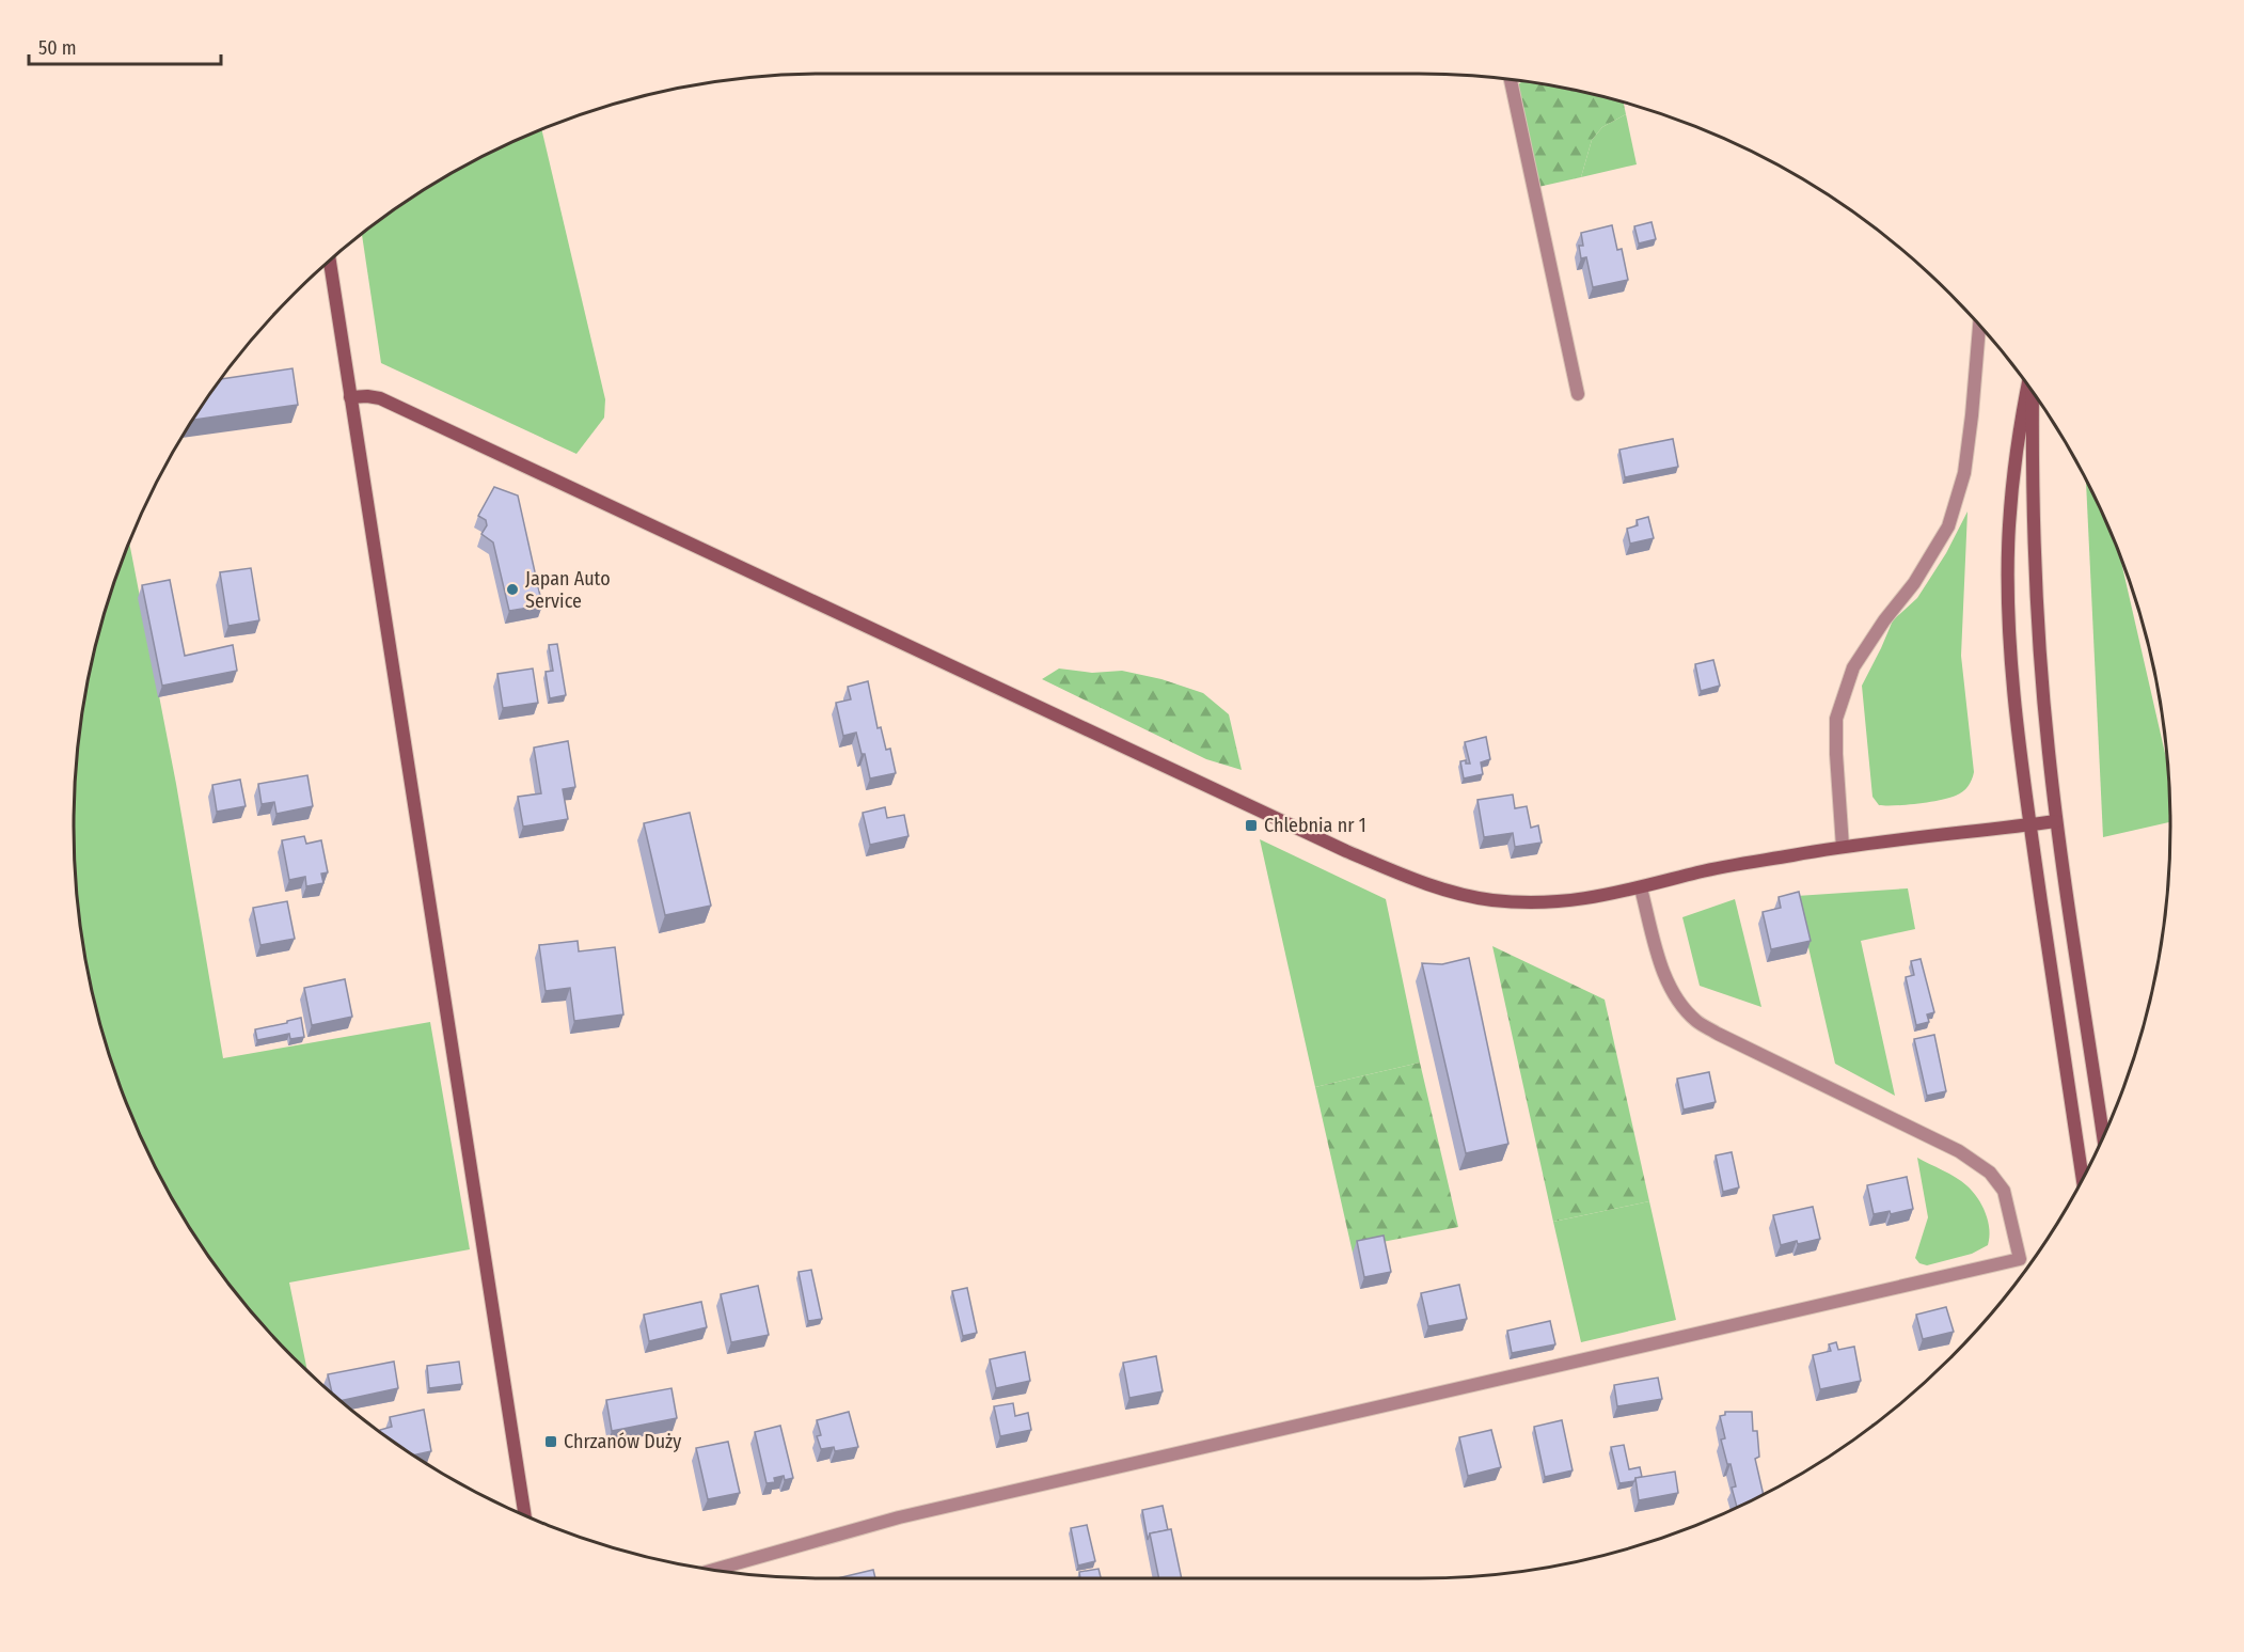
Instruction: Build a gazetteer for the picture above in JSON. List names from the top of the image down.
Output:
{
  "places": {
    "other": ["Japan Auto Service"],
    "transit": ["Chlebnia nr 1", "Chrzanów Duży"]
  },
  "scale_bar": "50 m"
}
